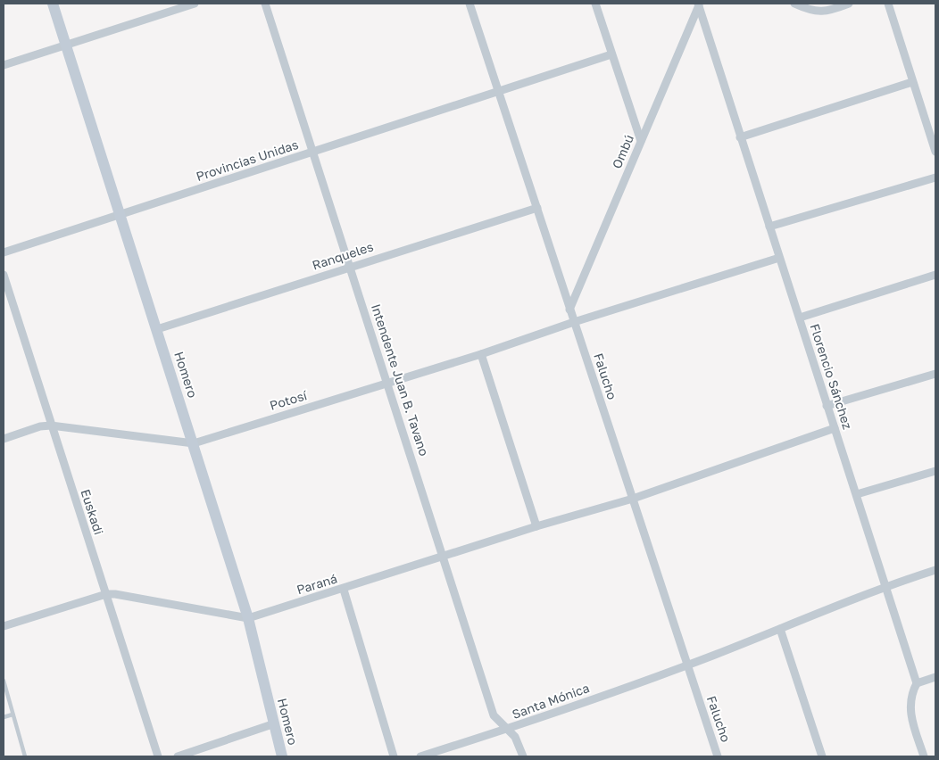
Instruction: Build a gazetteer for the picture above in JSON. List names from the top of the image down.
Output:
{
  "streets": {
    "main road": ["Homero"],
    "street": [
      "Ombú",
      "Provincias Unidas",
      "Ranqueles",
      "Falucho",
      "Florencio Sánchez",
      "Intendente Juan B. Tavano",
      "Potosí",
      "Euskadi",
      "Paraná",
      "Santa Mónica"
    ]
  },
  "crossings": [
    ["Ombú", "Falucho"],
    ["Ombú", "Florencio Sánchez"],
    ["Provincias Unidas", "Homero"],
    ["Provincias Unidas", "Falucho"],
    ["Provincias Unidas", "Intendente Juan B. Tavano"],
    ["Ranqueles", "Homero"],
    ["Ranqueles", "Falucho"],
    ["Ranqueles", "Intendente Juan B. Tavano"],
    ["Homero", "Potosí"],
    ["Homero", "Paraná"],
    ["Falucho", "Potosí"],
    ["Falucho", "Paraná"],
    ["Falucho", "Santa Mónica"],
    ["Florencio Sánchez", "Potosí"],
    ["Florencio Sánchez", "Paraná"],
    ["Florencio Sánchez", "Santa Mónica"],
    ["Intendente Juan B. Tavano", "Potosí"],
    ["Intendente Juan B. Tavano", "Paraná"],
    ["Intendente Juan B. Tavano", "Santa Mónica"],
    ["Potosí", "Euskadi"],
    ["Euskadi", "Paraná"]
  ]
}
